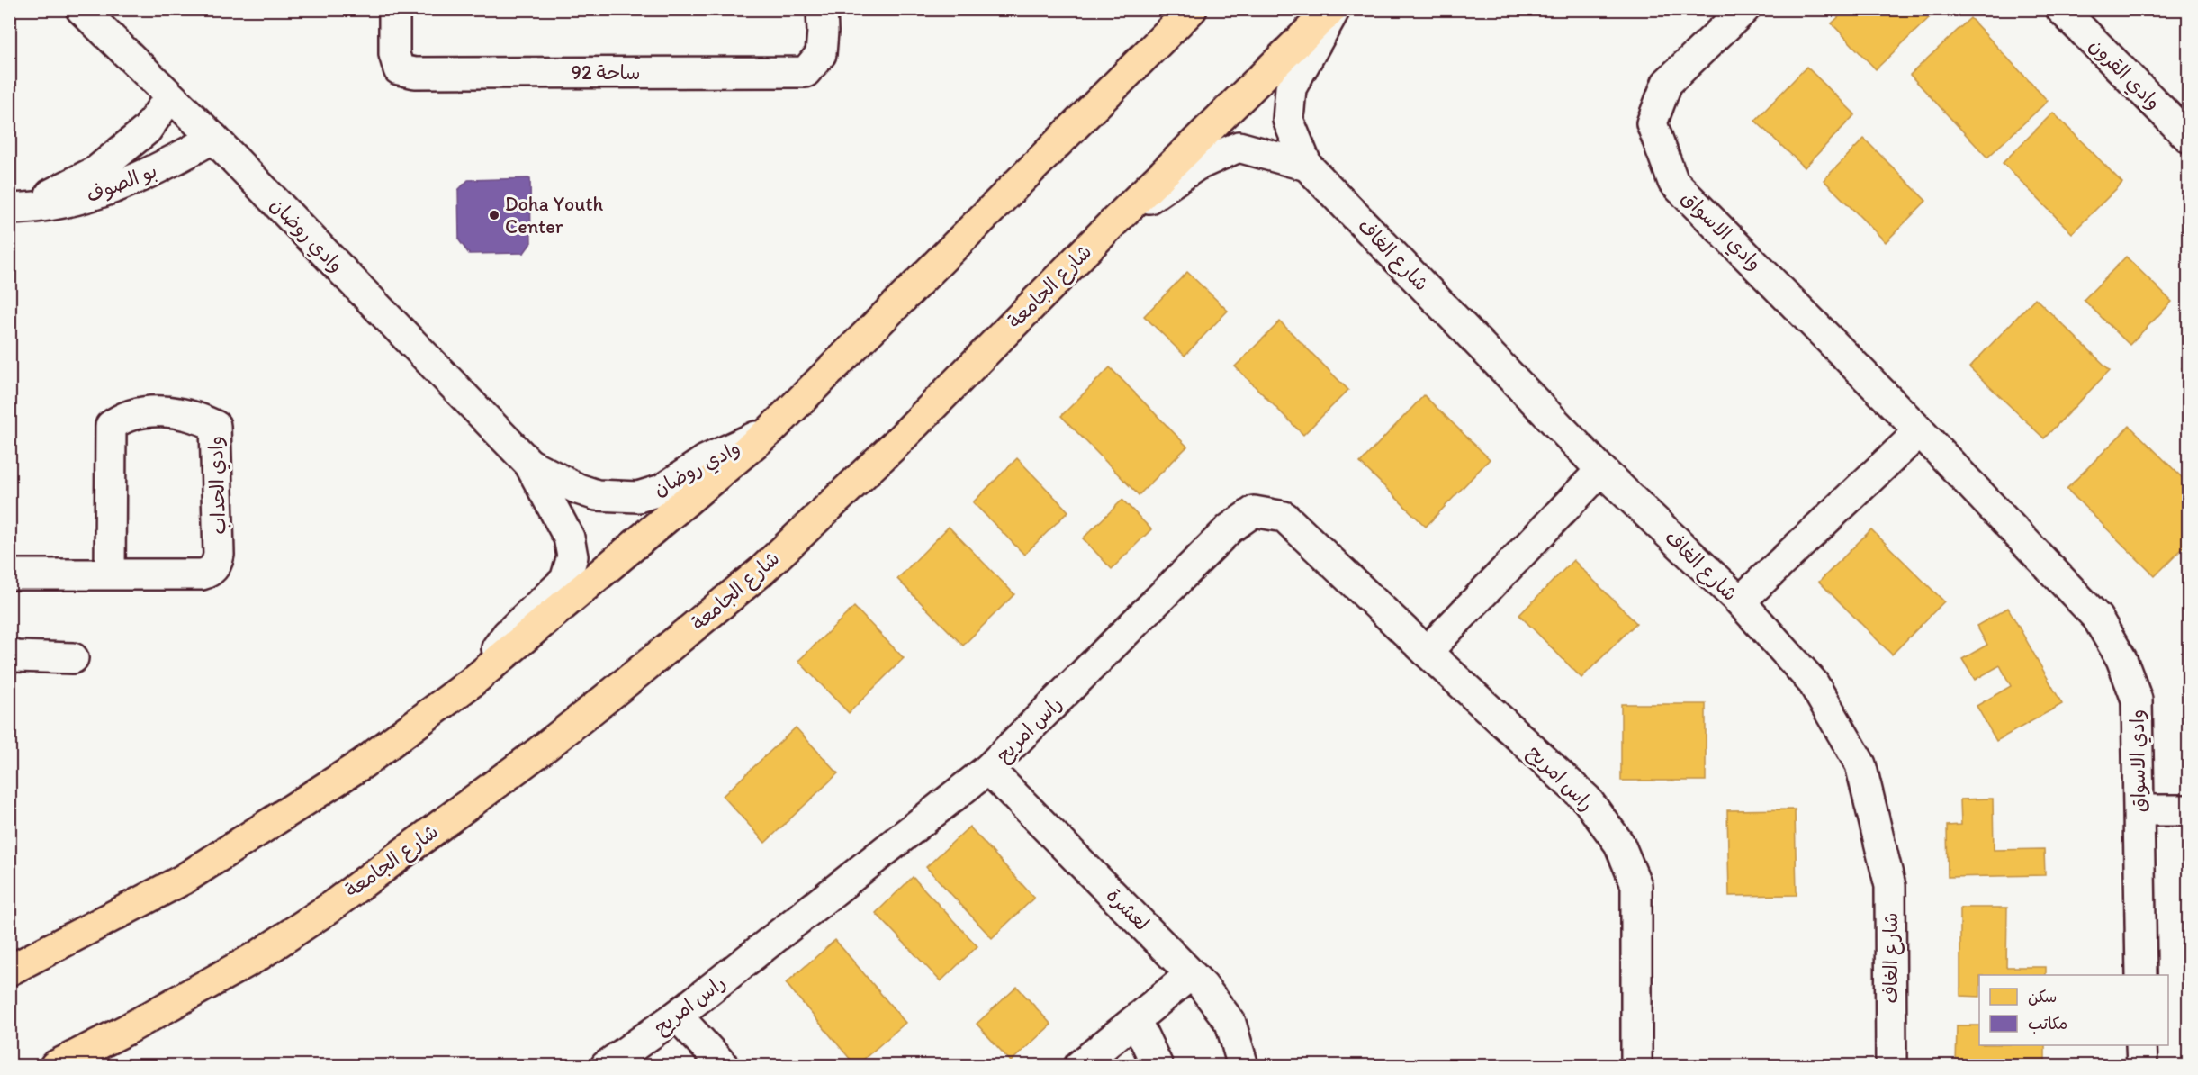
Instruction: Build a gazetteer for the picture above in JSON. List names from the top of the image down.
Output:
{
  "streets": {
    "main road": ["شارع الجامعة"],
    "street": [
      "ساحة 92",
      "وادي القرون",
      "بو الصوف",
      "وادي الاسواق",
      "وادي روضان",
      "شارع الغاف",
      "وادي الحداب",
      "راس امريح",
      "لعشرة"
    ]
  },
  "crossings": [
    ["بو الصوف", "وادي روضان"],
    ["شارع الغاف", "شارع الجامعة"],
    ["راس امريح", "لعشرة"]
  ],
  "places": ["Doha Youth Center"],
  "legend": ["سكن", "مكاتب"]
}
